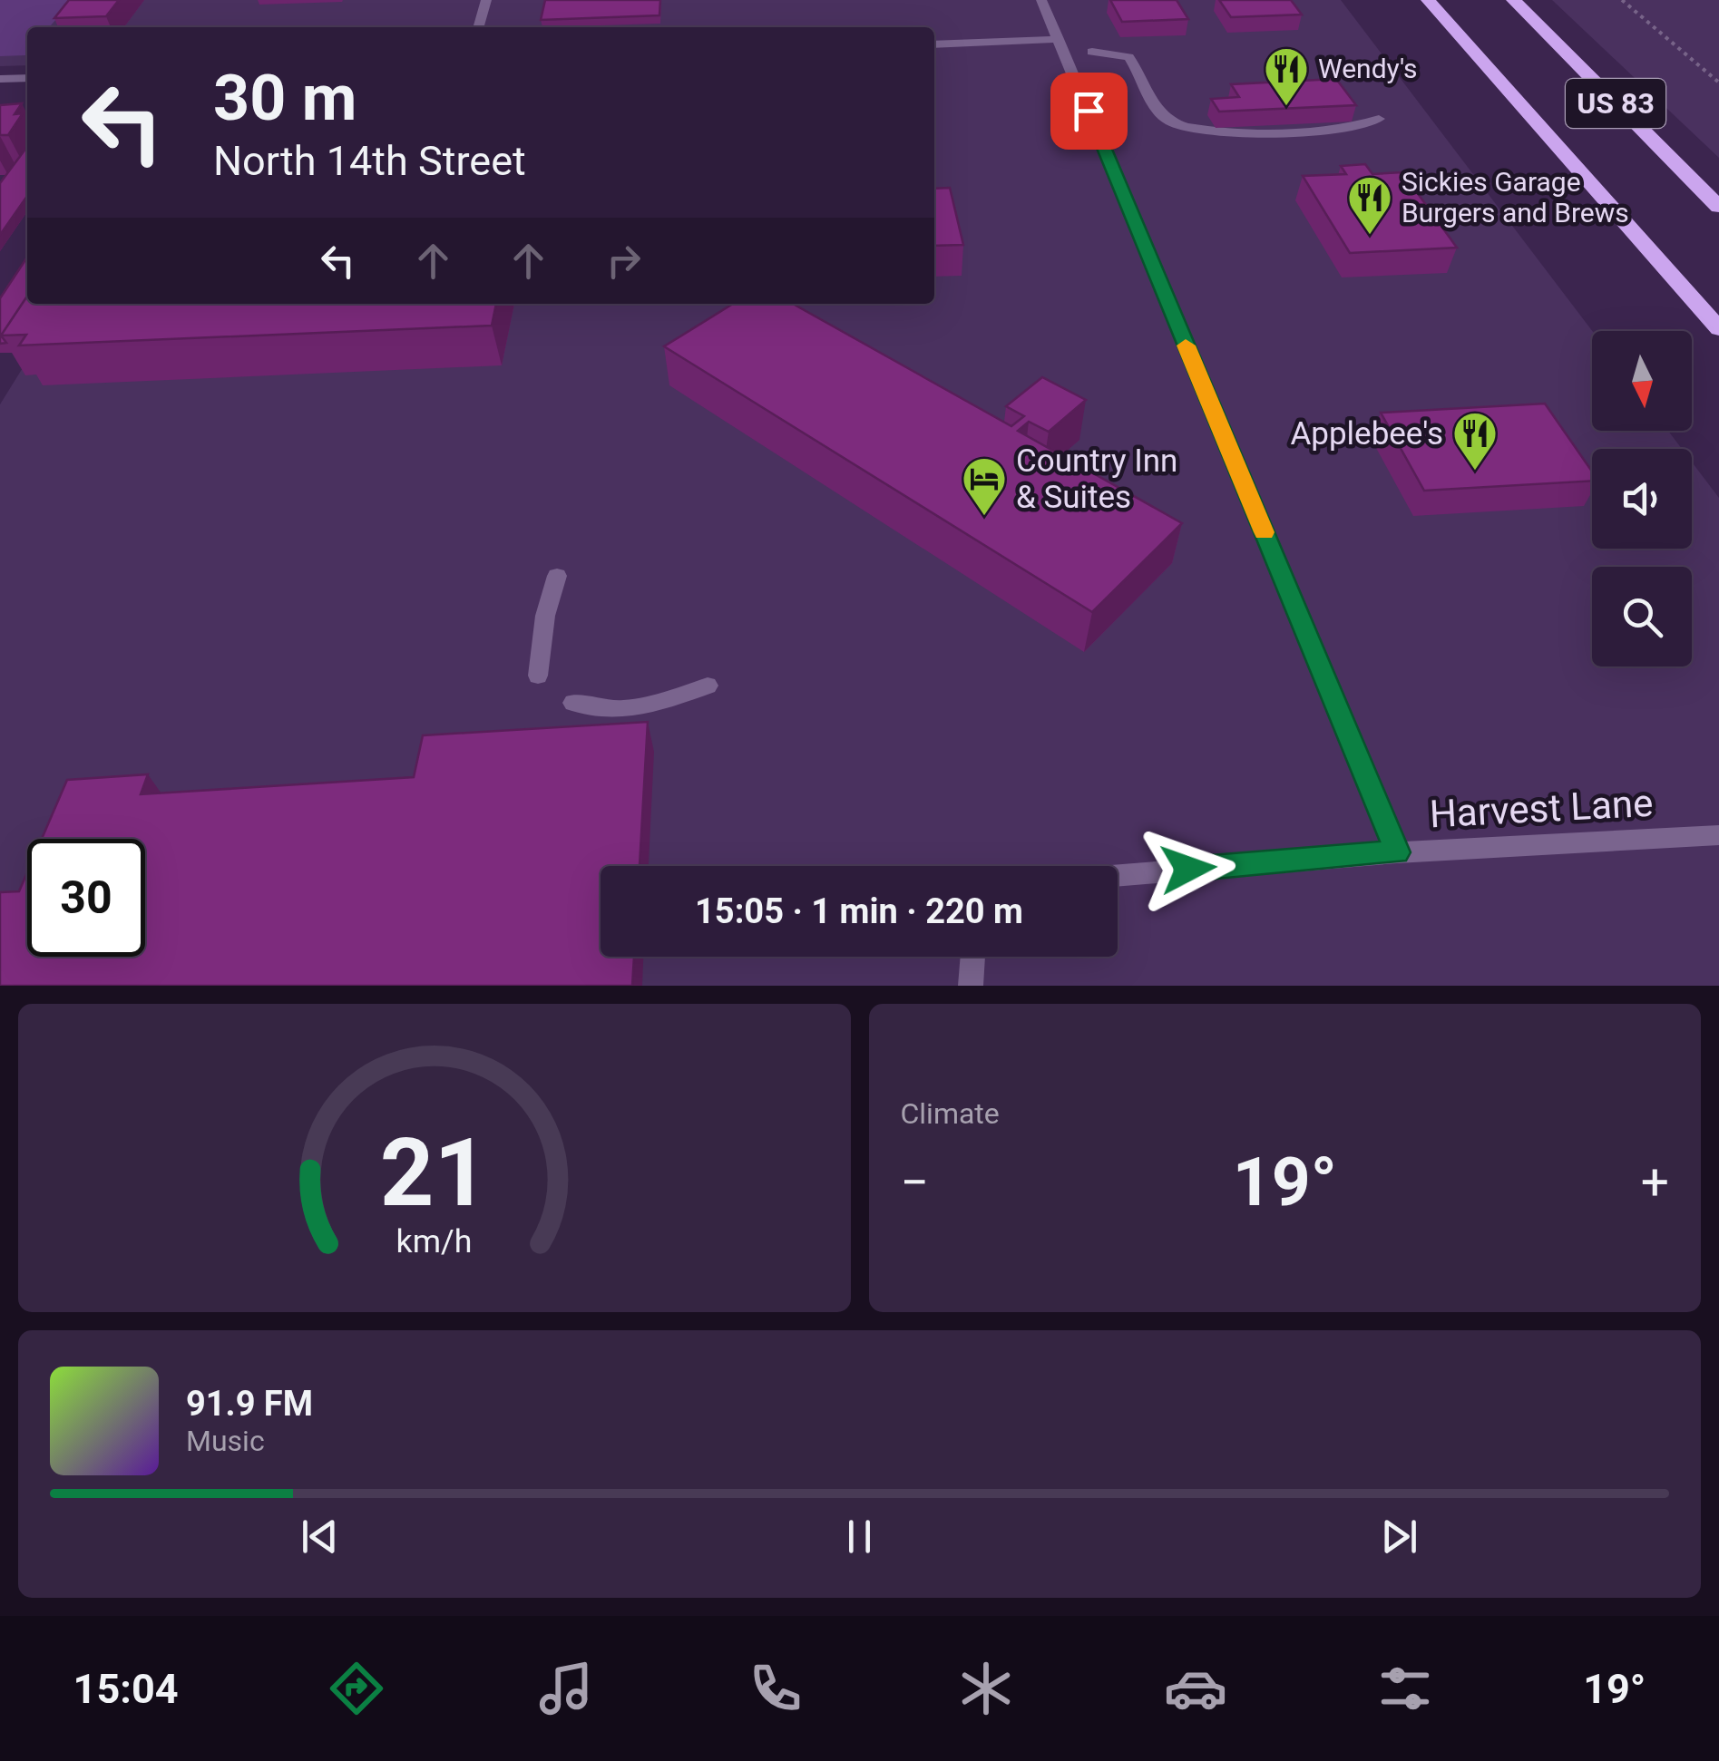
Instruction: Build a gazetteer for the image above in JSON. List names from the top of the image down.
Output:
{
  "streets": {
    "highway": ["US 83"],
    "street": ["Harvest Lane"]
  },
  "places": {
    "restaurant": ["Wendy's", "Sickies Garage Burgers and Brews", "Applebee's"],
    "hotel": ["Country Inn & Suites"]
  },
  "north": "bottom",
  "page": {
    "turn": ["30 m", "North 14th Street"],
    "limit": "30",
    "trip": "15:05 · 1 min · 220 m",
    "tile": "Climate",
    "heat": ["−", "19°", "+"],
    "song": ["91.9 FM", "Music"],
    "tabs": ["15:04", "19°"],
    "gauge": ["21", "km/h"]
  }
}
